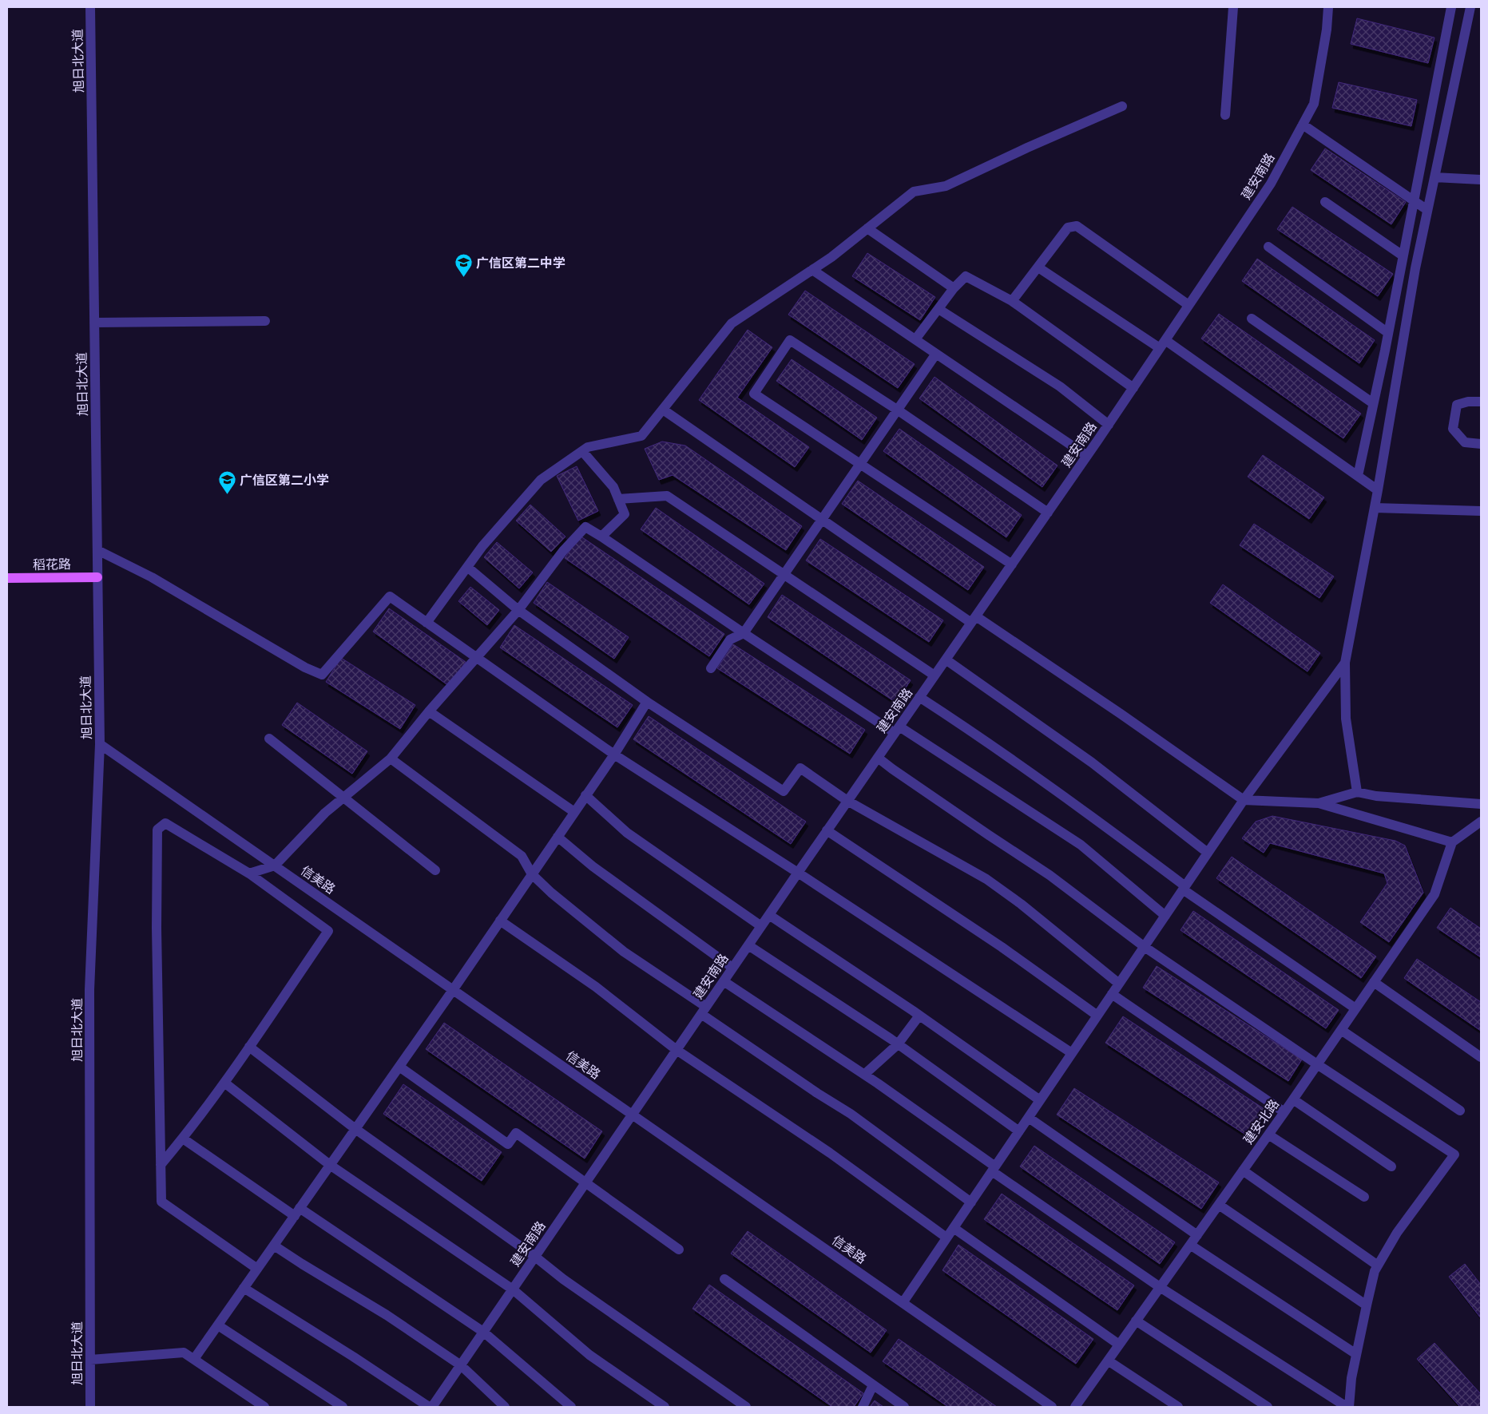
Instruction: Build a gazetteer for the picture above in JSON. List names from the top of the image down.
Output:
{
  "streets": {
    "main road": ["稻花路"],
    "street": [
      "旭日北大道",
      "建安南路",
      "信美路",
      "建安北路"
    ]
  },
  "crossings": [
    ["旭日北大道", "稻花路"],
    ["旭日北大道", "信美路"],
    ["建安南路", "信美路"]
  ],
  "places": {
    "school or university": ["广信区第二中学", "广信区第二小学"]
  }
}
